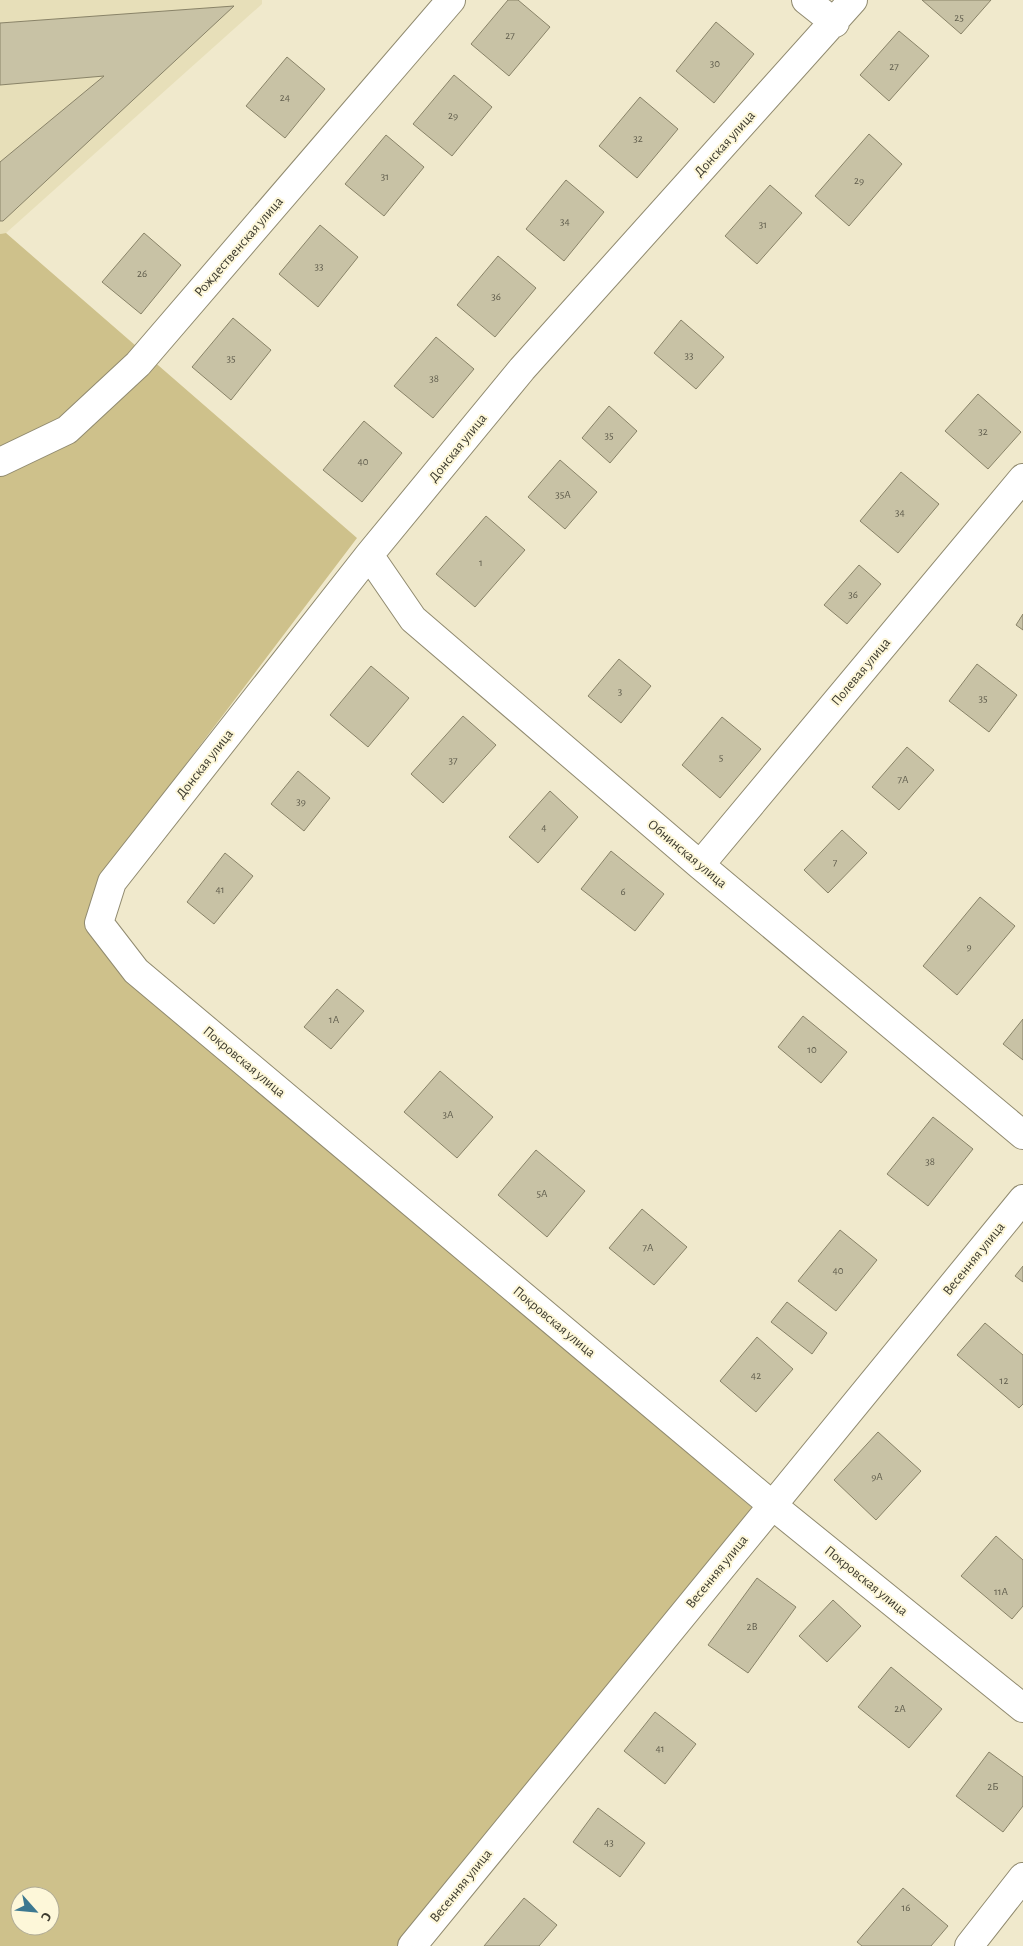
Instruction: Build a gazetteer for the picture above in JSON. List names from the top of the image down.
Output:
{
  "streets": {
    "street": [
      "Донская улица",
      "Рождественская улица",
      "Полевая улица",
      "Обнинская улица",
      "Покровская улица",
      "Весенняя улица"
    ]
  },
  "crossings": [
    ["Донская улица", "Обнинская улица"],
    ["Донская улица", "Покровская улица"],
    ["Полевая улица", "Обнинская улица"],
    ["Покровская улица", "Весенняя улица"]
  ],
  "house_numbers": [
    "25",
    "27",
    "30",
    "27",
    "24",
    "29",
    "32",
    "31",
    "29",
    "34",
    "31",
    "33",
    "26",
    "36",
    "33",
    "35",
    "38",
    "32",
    "35",
    "40",
    "35А",
    "34",
    "1",
    "36",
    "3",
    "35",
    "5",
    "37",
    "7А",
    "39",
    "4",
    "7",
    "41",
    "6",
    "9",
    "1А",
    "10",
    "3А",
    "38",
    "5А",
    "7А",
    "40",
    "42",
    "12",
    "9А",
    "11А",
    "2В",
    "2А",
    "41",
    "2Б",
    "43",
    "16"
  ],
  "north": "bottom right"
}
